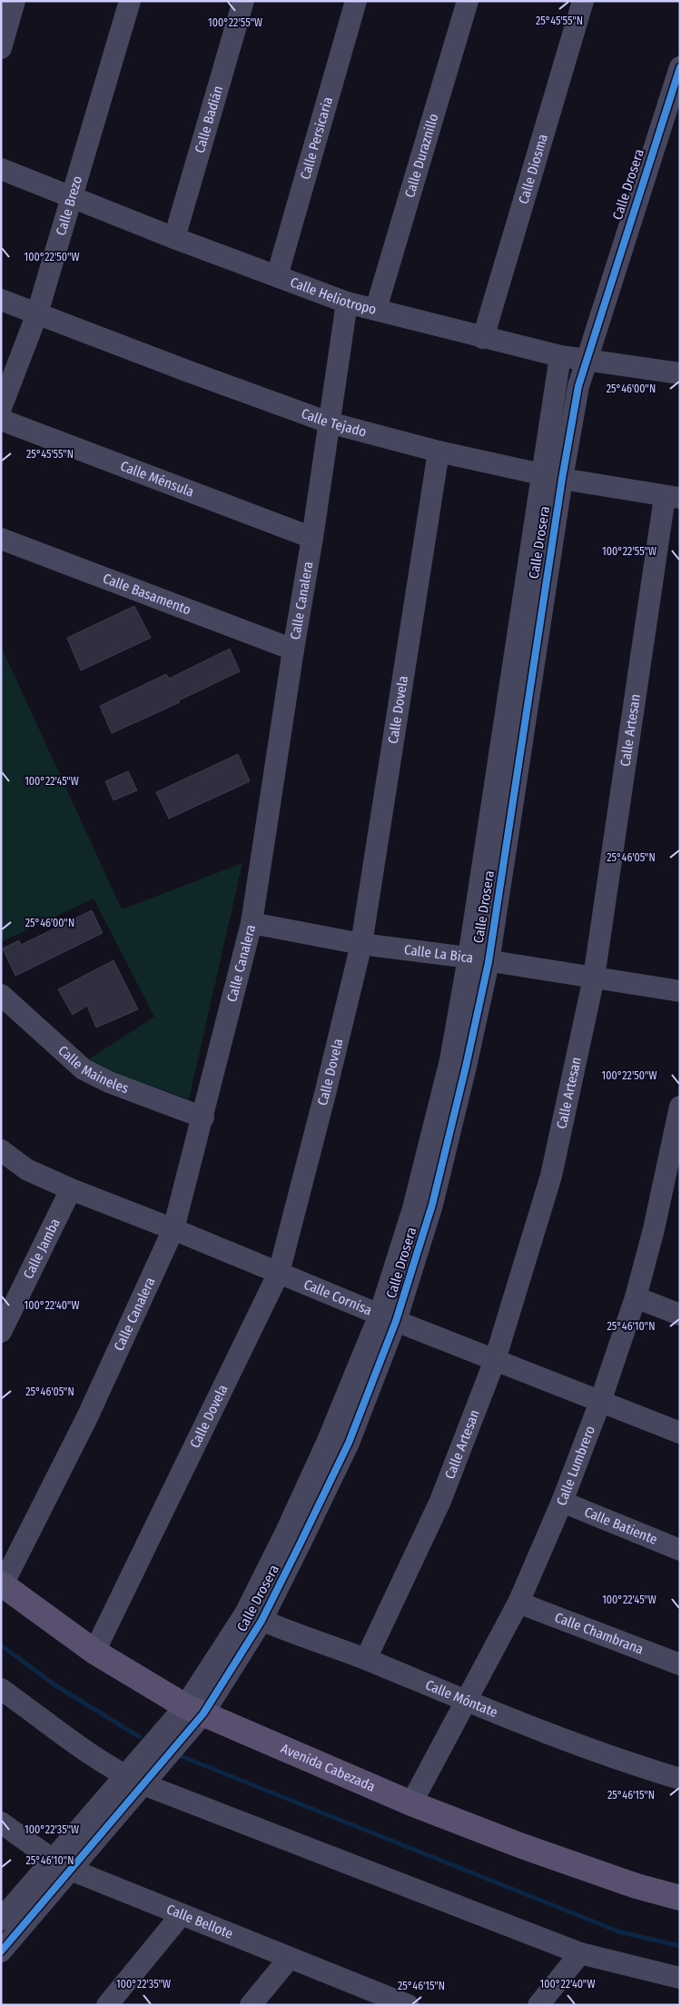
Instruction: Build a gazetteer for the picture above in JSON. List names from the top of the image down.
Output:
{
  "streets": {
    "main road": ["Avenida Cabezada"],
    "street": [
      "Calle Badián",
      "Calle Persicaria",
      "Calle Duraznillo",
      "Calle Diosma",
      "Calle Drosera",
      "Calle Brezo",
      "Calle Heliotropo",
      "Calle Tejado",
      "Calle Ménsula",
      "Calle Basamento",
      "Calle Canalera",
      "Calle Dovela",
      "Calle Artesan",
      "Calle La Bica",
      "Calle Maineles",
      "Calle Jamba",
      "Calle Cornisa",
      "Calle Lumbrero",
      "Calle Batiente",
      "Calle Chambrana",
      "Calle Móntate",
      "Calle Bellote"
    ]
  },
  "crossings": [
    ["Calle Badián", "Calle Heliotropo"],
    ["Calle Persicaria", "Calle Heliotropo"],
    ["Calle Duraznillo", "Calle Heliotropo"],
    ["Calle Diosma", "Calle Heliotropo"],
    ["Calle Drosera", "Calle Heliotropo"],
    ["Calle Drosera", "Calle Tejado"],
    ["Calle Drosera", "Calle La Bica"],
    ["Calle Drosera", "Calle Cornisa"],
    ["Calle Drosera", "Calle Móntate"],
    ["Calle Drosera", "Avenida Cabezada"],
    ["Calle Drosera", "Calle Bellote"],
    ["Calle Brezo", "Calle Heliotropo"],
    ["Calle Brezo", "Calle Tejado"],
    ["Calle Heliotropo", "Calle Canalera"],
    ["Calle Tejado", "Calle Canalera"],
    ["Calle Tejado", "Calle Dovela"],
    ["Calle Tejado", "Calle Artesan"],
    ["Calle Ménsula", "Calle Canalera"],
    ["Calle Basamento", "Calle Canalera"],
    ["Calle Canalera", "Calle La Bica"],
    ["Calle Canalera", "Calle Maineles"],
    ["Calle Canalera", "Calle Cornisa"],
    ["Calle Canalera", "Avenida Cabezada"],
    ["Calle Dovela", "Calle La Bica"],
    ["Calle Dovela", "Calle Cornisa"],
    ["Calle Dovela", "Avenida Cabezada"],
    ["Calle Artesan", "Calle La Bica"],
    ["Calle Artesan", "Calle Cornisa"],
    ["Calle Artesan", "Calle Móntate"],
    ["Calle Jamba", "Calle Cornisa"],
    ["Calle Cornisa", "Calle Lumbrero"],
    ["Calle Lumbrero", "Calle Batiente"],
    ["Calle Lumbrero", "Calle Chambrana"],
    ["Calle Lumbrero", "Calle Móntate"],
    ["Calle Lumbrero", "Avenida Cabezada"]
  ],
  "coordinates": [
    "25°45'55\"N",
    "100°22'55\"W",
    "100°22'50\"W",
    "25°46'00\"N",
    "100°22'45\"W",
    "25°46'05\"N",
    "100°22'40\"W",
    "25°46'10\"N",
    "25°46'15\"N",
    "100°22'35\"W"
  ]
}
